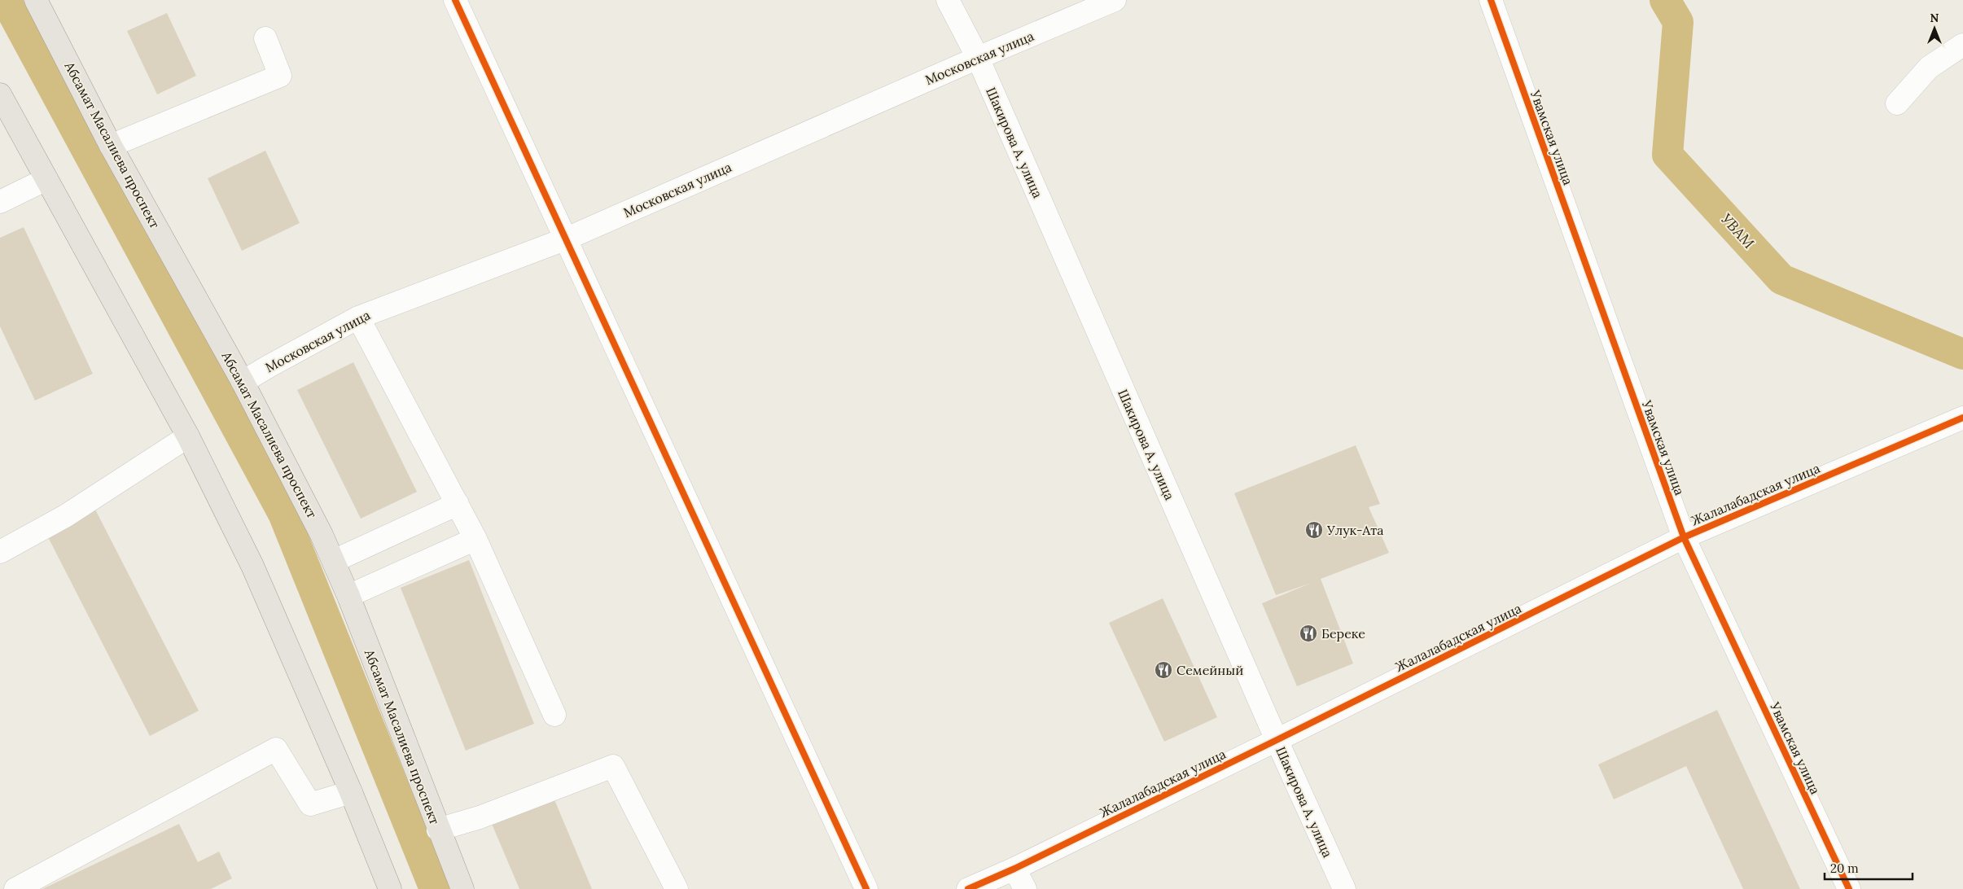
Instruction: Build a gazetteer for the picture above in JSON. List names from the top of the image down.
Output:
{
  "streets": {
    "main road": ["Абсамат Масалиева проспект"],
    "street": [
      "Московская улица",
      "Увамская улица",
      "Шакирова А. улица",
      "Жалалабадская улица"
    ]
  },
  "crossings": [
    ["Московская улица", "Шакирова А. улица"],
    ["Московская улица", "Абсамат Масалиева проспект"],
    ["Увамская улица", "Жалалабадская улица"],
    ["Шакирова А. улица", "Жалалабадская улица"]
  ],
  "water": ["УВАМ"],
  "places": {
    "restaurant": ["Улук-Ата", "Береке", "Семейный"]
  },
  "scale_bar": "20 m",
  "north": "top"
}
